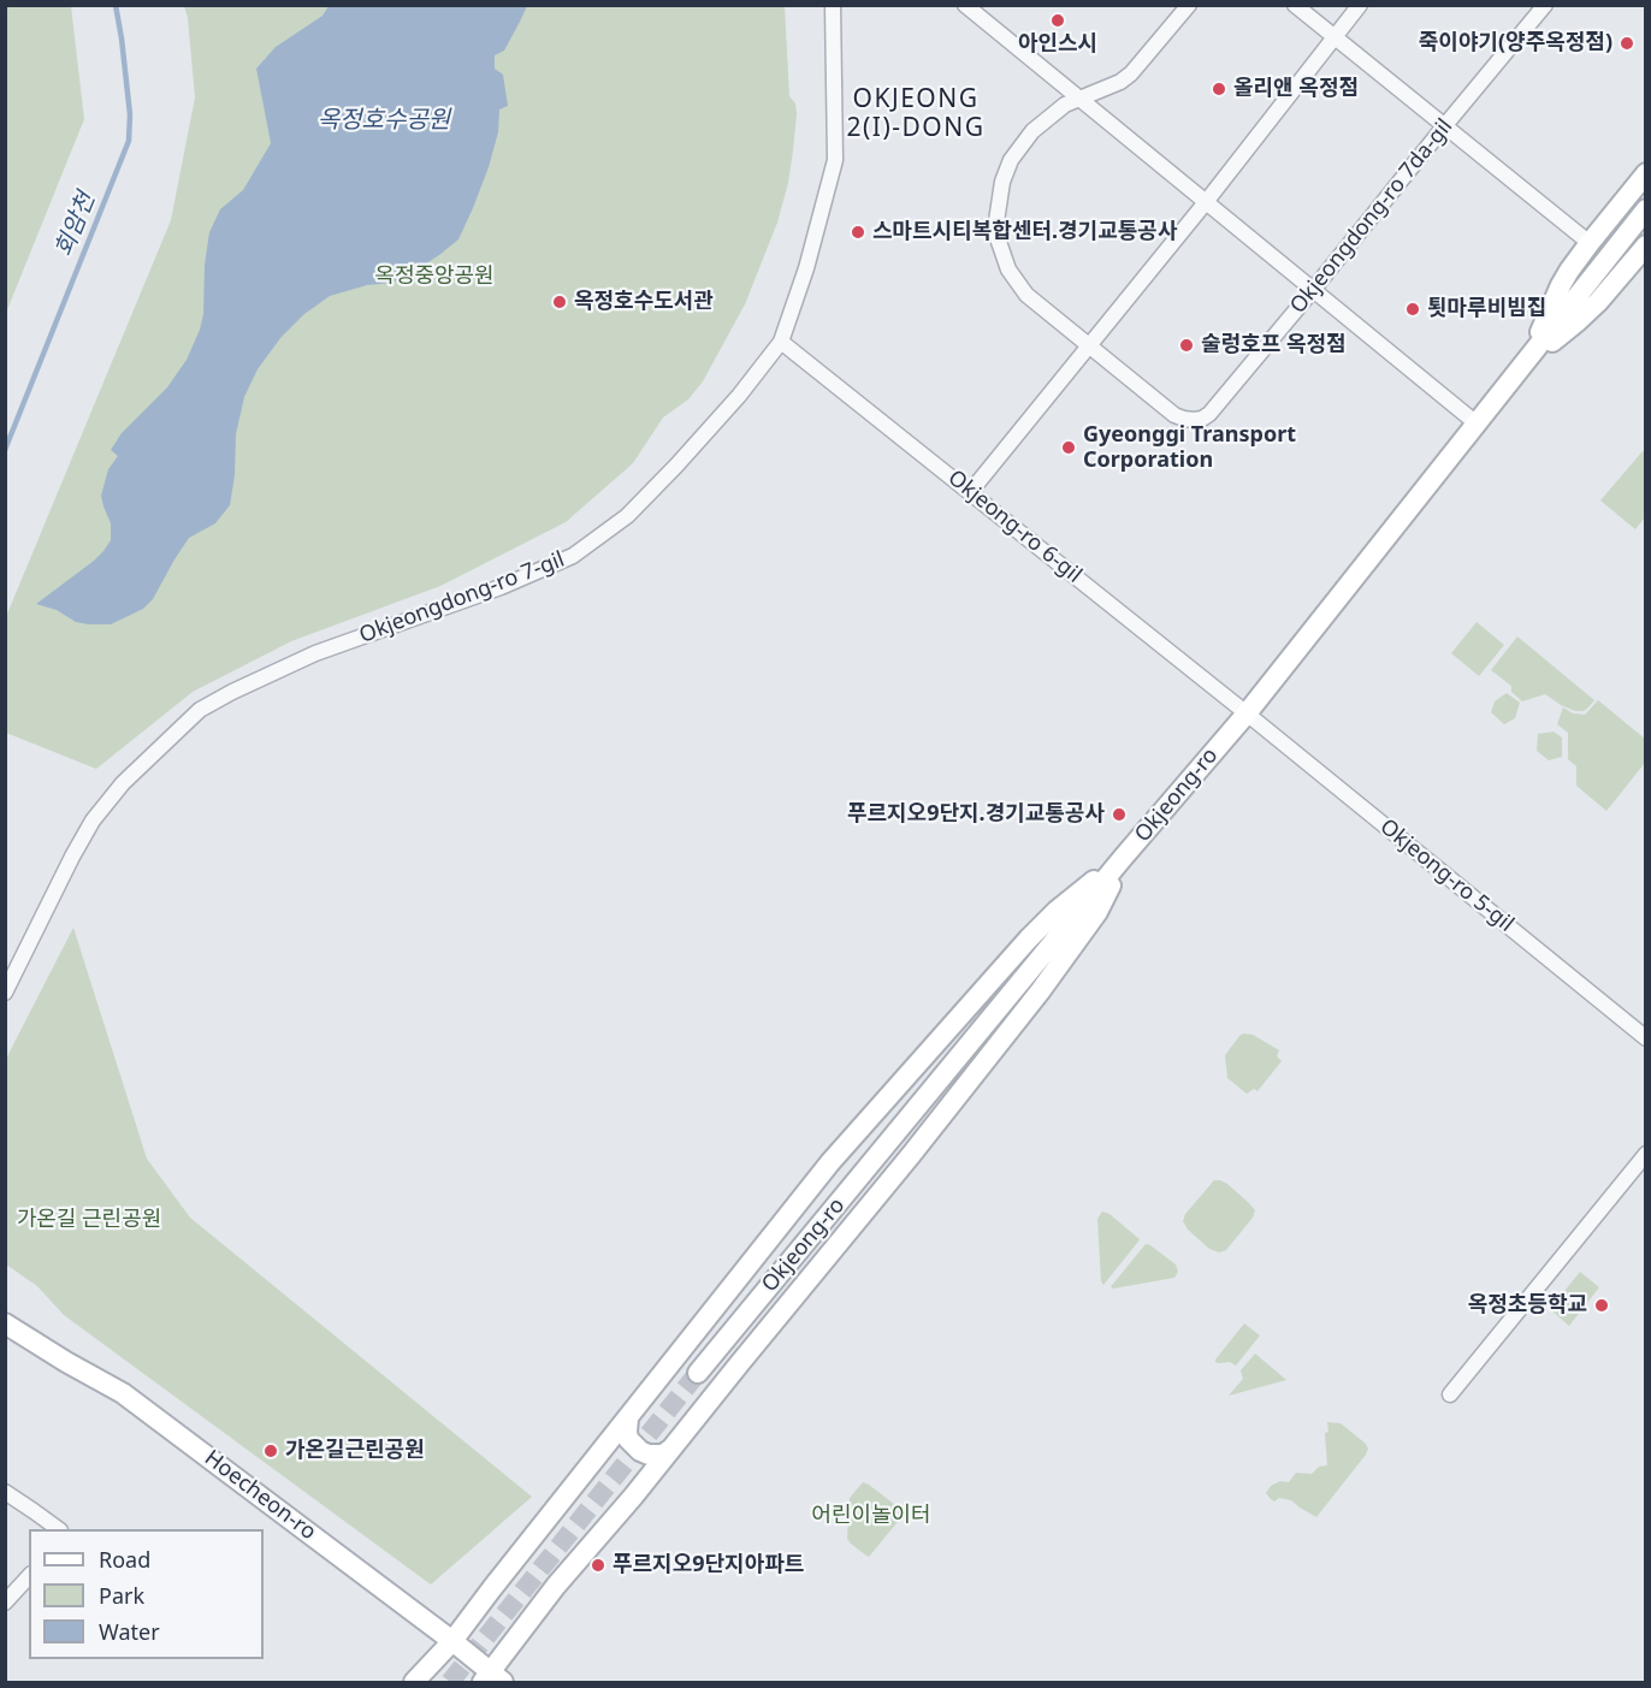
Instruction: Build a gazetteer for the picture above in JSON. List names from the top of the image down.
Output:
{
  "streets": {
    "main road": ["Okjeong-ro", "Hoecheon-ro"],
    "street": [
      "Okjeongdong-ro 7da-gil",
      "Okjeong-ro 6-gil",
      "Okjeongdong-ro 7-gil",
      "Okjeong-ro 5-gil"
    ]
  },
  "crossings": [
    ["Okjeong-ro 6-gil", "Okjeongdong-ro 7-gil"],
    ["Okjeong-ro 6-gil", "Okjeong-ro"],
    ["Okjeong-ro 6-gil", "Okjeong-ro 5-gil"],
    ["Okjeong-ro", "Okjeong-ro 5-gil"]
  ],
  "districts": ["OKJEONG 2(I)-DONG"],
  "water": ["옥정호수공원", "회암천"],
  "parks": ["옥정중앙공원", "가온길 근린공원", "어린이놀이터"],
  "places": [
    "아인스시",
    "죽이야기(양주옥정점)",
    "올리앤 옥정점",
    "스마트시티복합센터.경기교통공사",
    "옥정호수도서관",
    "툇마루비빔집",
    "술렁호프 옥정점",
    "Gyeonggi Transport Corporation",
    "푸르지오9단지.경기교통공사",
    "옥정초등학교",
    "가온길근린공원",
    "푸르지오9단지아파트"
  ],
  "legend": ["Road", "Park", "Water"]
}
